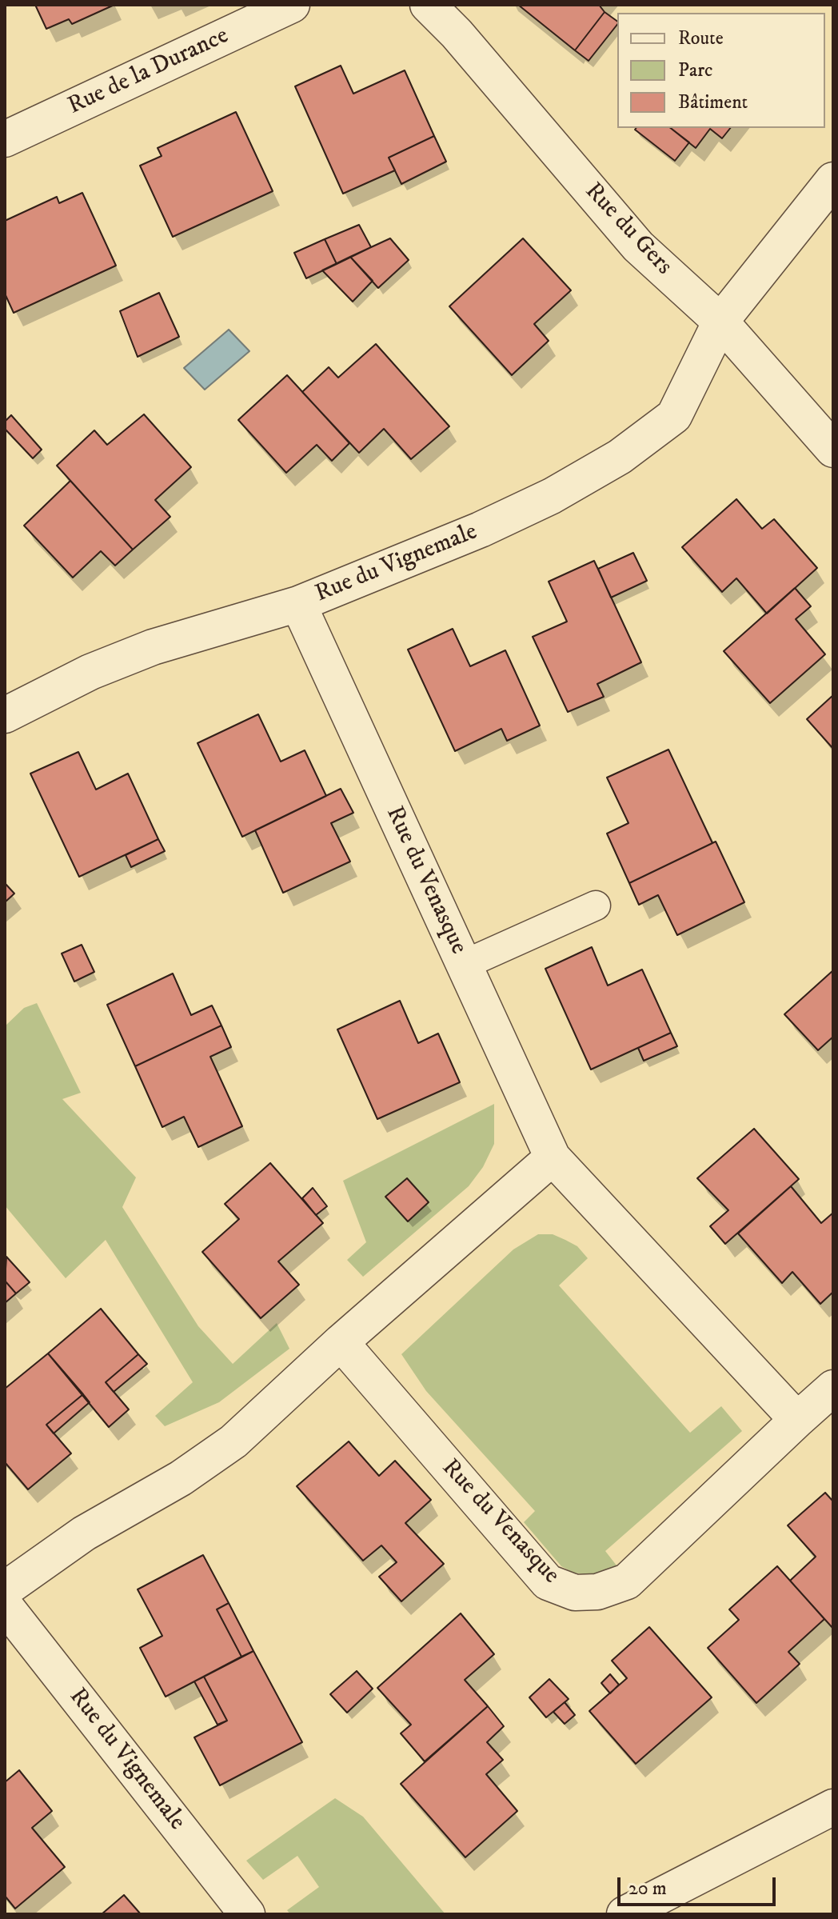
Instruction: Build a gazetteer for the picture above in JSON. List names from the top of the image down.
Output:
{
  "streets": {
    "street": [
      "Rue de la Durance",
      "Rue du Gers",
      "Rue du Vignemale",
      "Rue du Venasque"
    ]
  },
  "crossings": [
    ["Rue du Gers", "Rue du Vignemale"],
    ["Rue du Vignemale", "Rue du Venasque"]
  ],
  "legend": ["Route", "Parc", "Bâtiment"],
  "scale_bar": "20 m"
}
